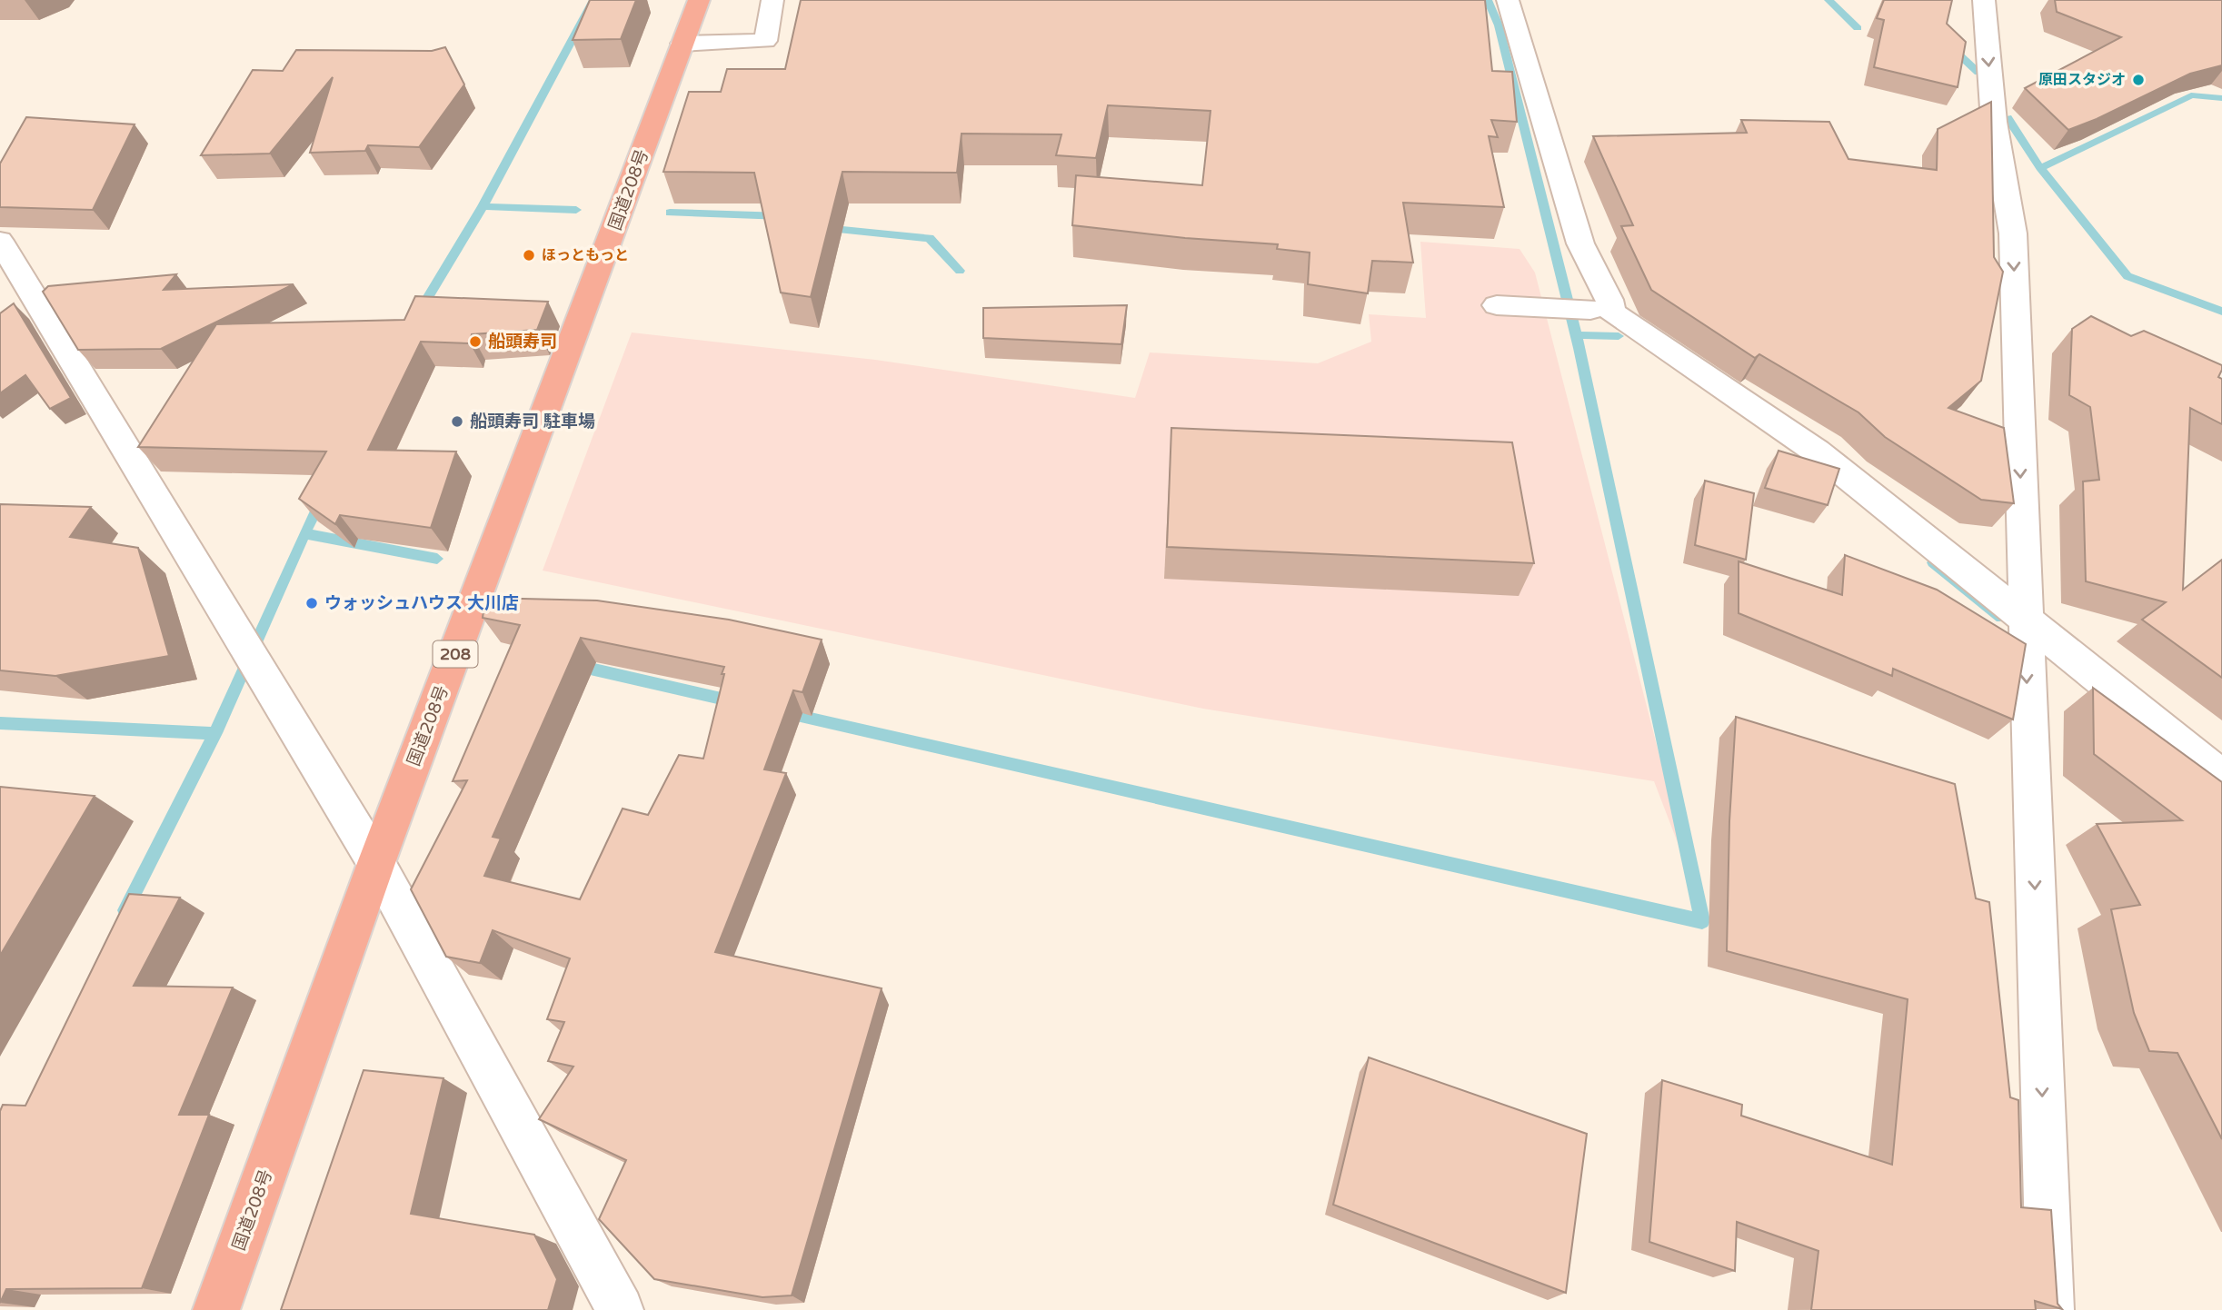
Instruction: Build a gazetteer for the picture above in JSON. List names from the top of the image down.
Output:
{
  "streets": {
    "highway": ["国道208号", "208"]
  },
  "places": [
    "原田スタジオ",
    "ほっともっと",
    "船頭寿司",
    "船頭寿司 駐車場",
    "ウォッシュハウス 大川店"
  ]
}
